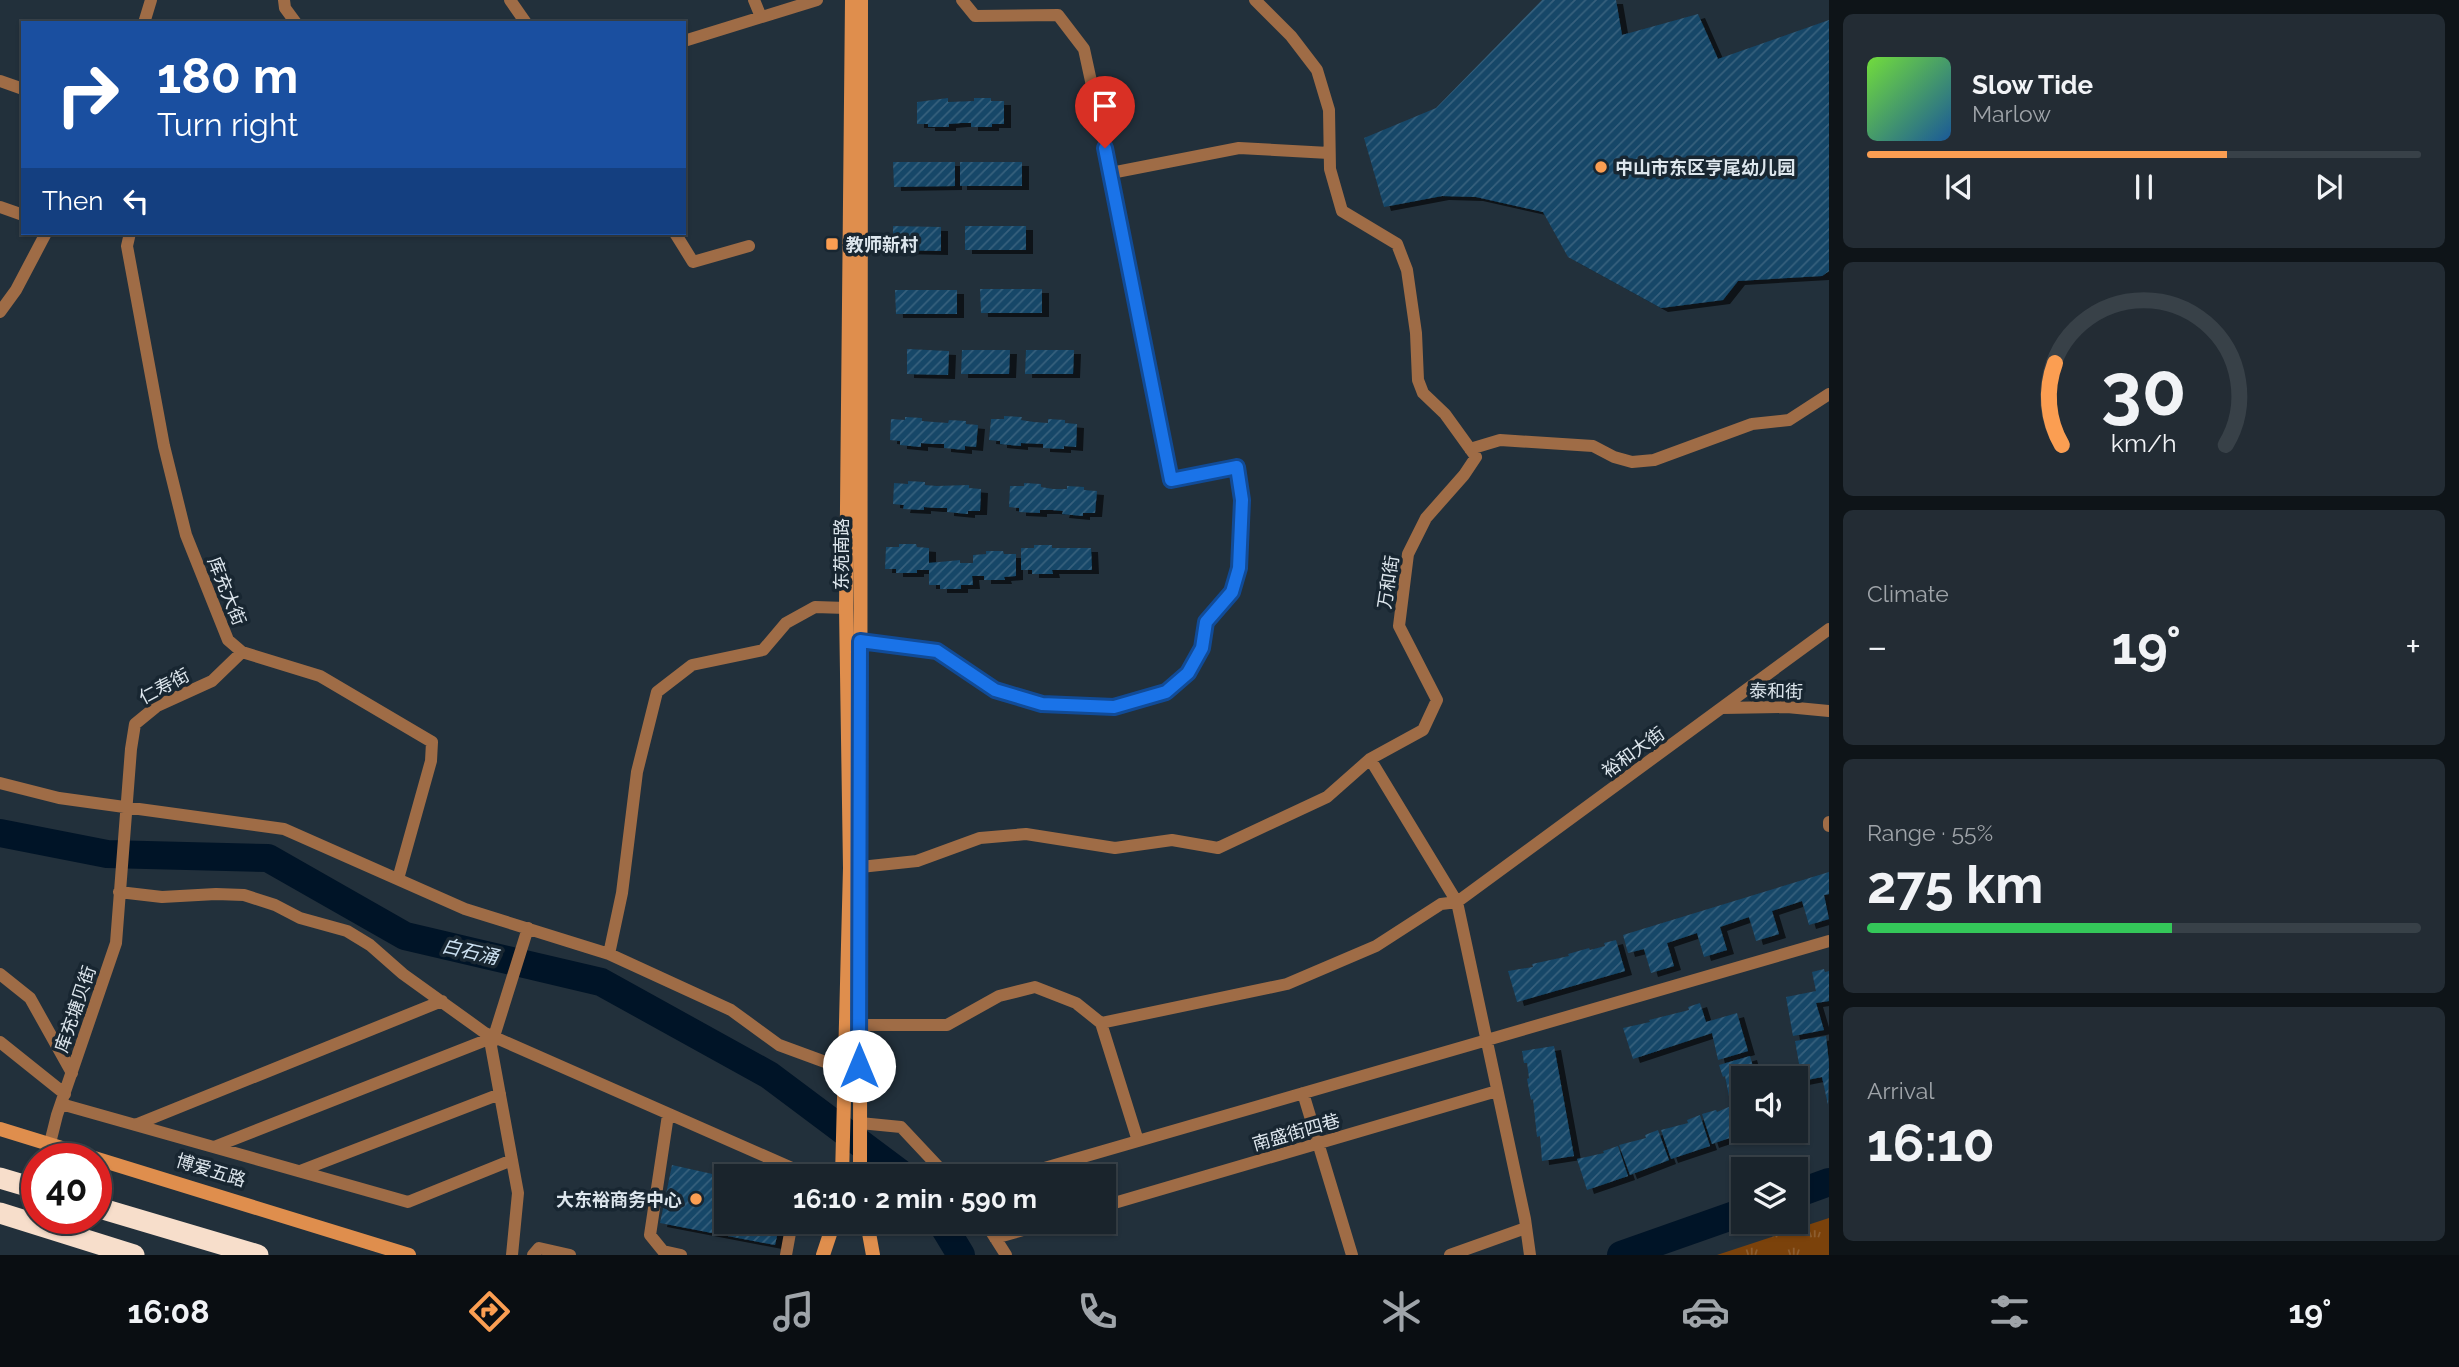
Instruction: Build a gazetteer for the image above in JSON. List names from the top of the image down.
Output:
{
  "streets": {
    "street": [
      "东苑南路",
      "万和街",
      "库充大街",
      "仁寿街",
      "泰和街",
      "裕和大街",
      "库充塘贝街",
      "南盛街四巷",
      "博爱五路"
    ]
  },
  "crossings": [
    ["东苑南路", "万和街"],
    ["库充大街", "仁寿街"],
    ["仁寿街", "库充塘贝街"],
    ["泰和街", "裕和大街"],
    ["库充塘贝街", "博爱五路"]
  ],
  "water": ["白石涌"],
  "places": {
    "other": ["中山市东区亨尾幼儿园", "大东裕商务中心"],
    "transit": ["教师新村"]
  },
  "page": {
    "turn": ["180 m", "Turn right"],
    "song": ["Slow Tide", "Marlow"],
    "then": "Then",
    "tile": [
      "Climate",
      ["Range · 55%", "275 km"],
      ["Arrival", "16:10"]
    ],
    "heat": ["−", "19°", "+"],
    "limit": "40",
    "trip": "16:10 · 2 min · 590 m",
    "tabs": ["16:08", "19°"],
    "gauge": ["30", "km/h"]
  }
}
